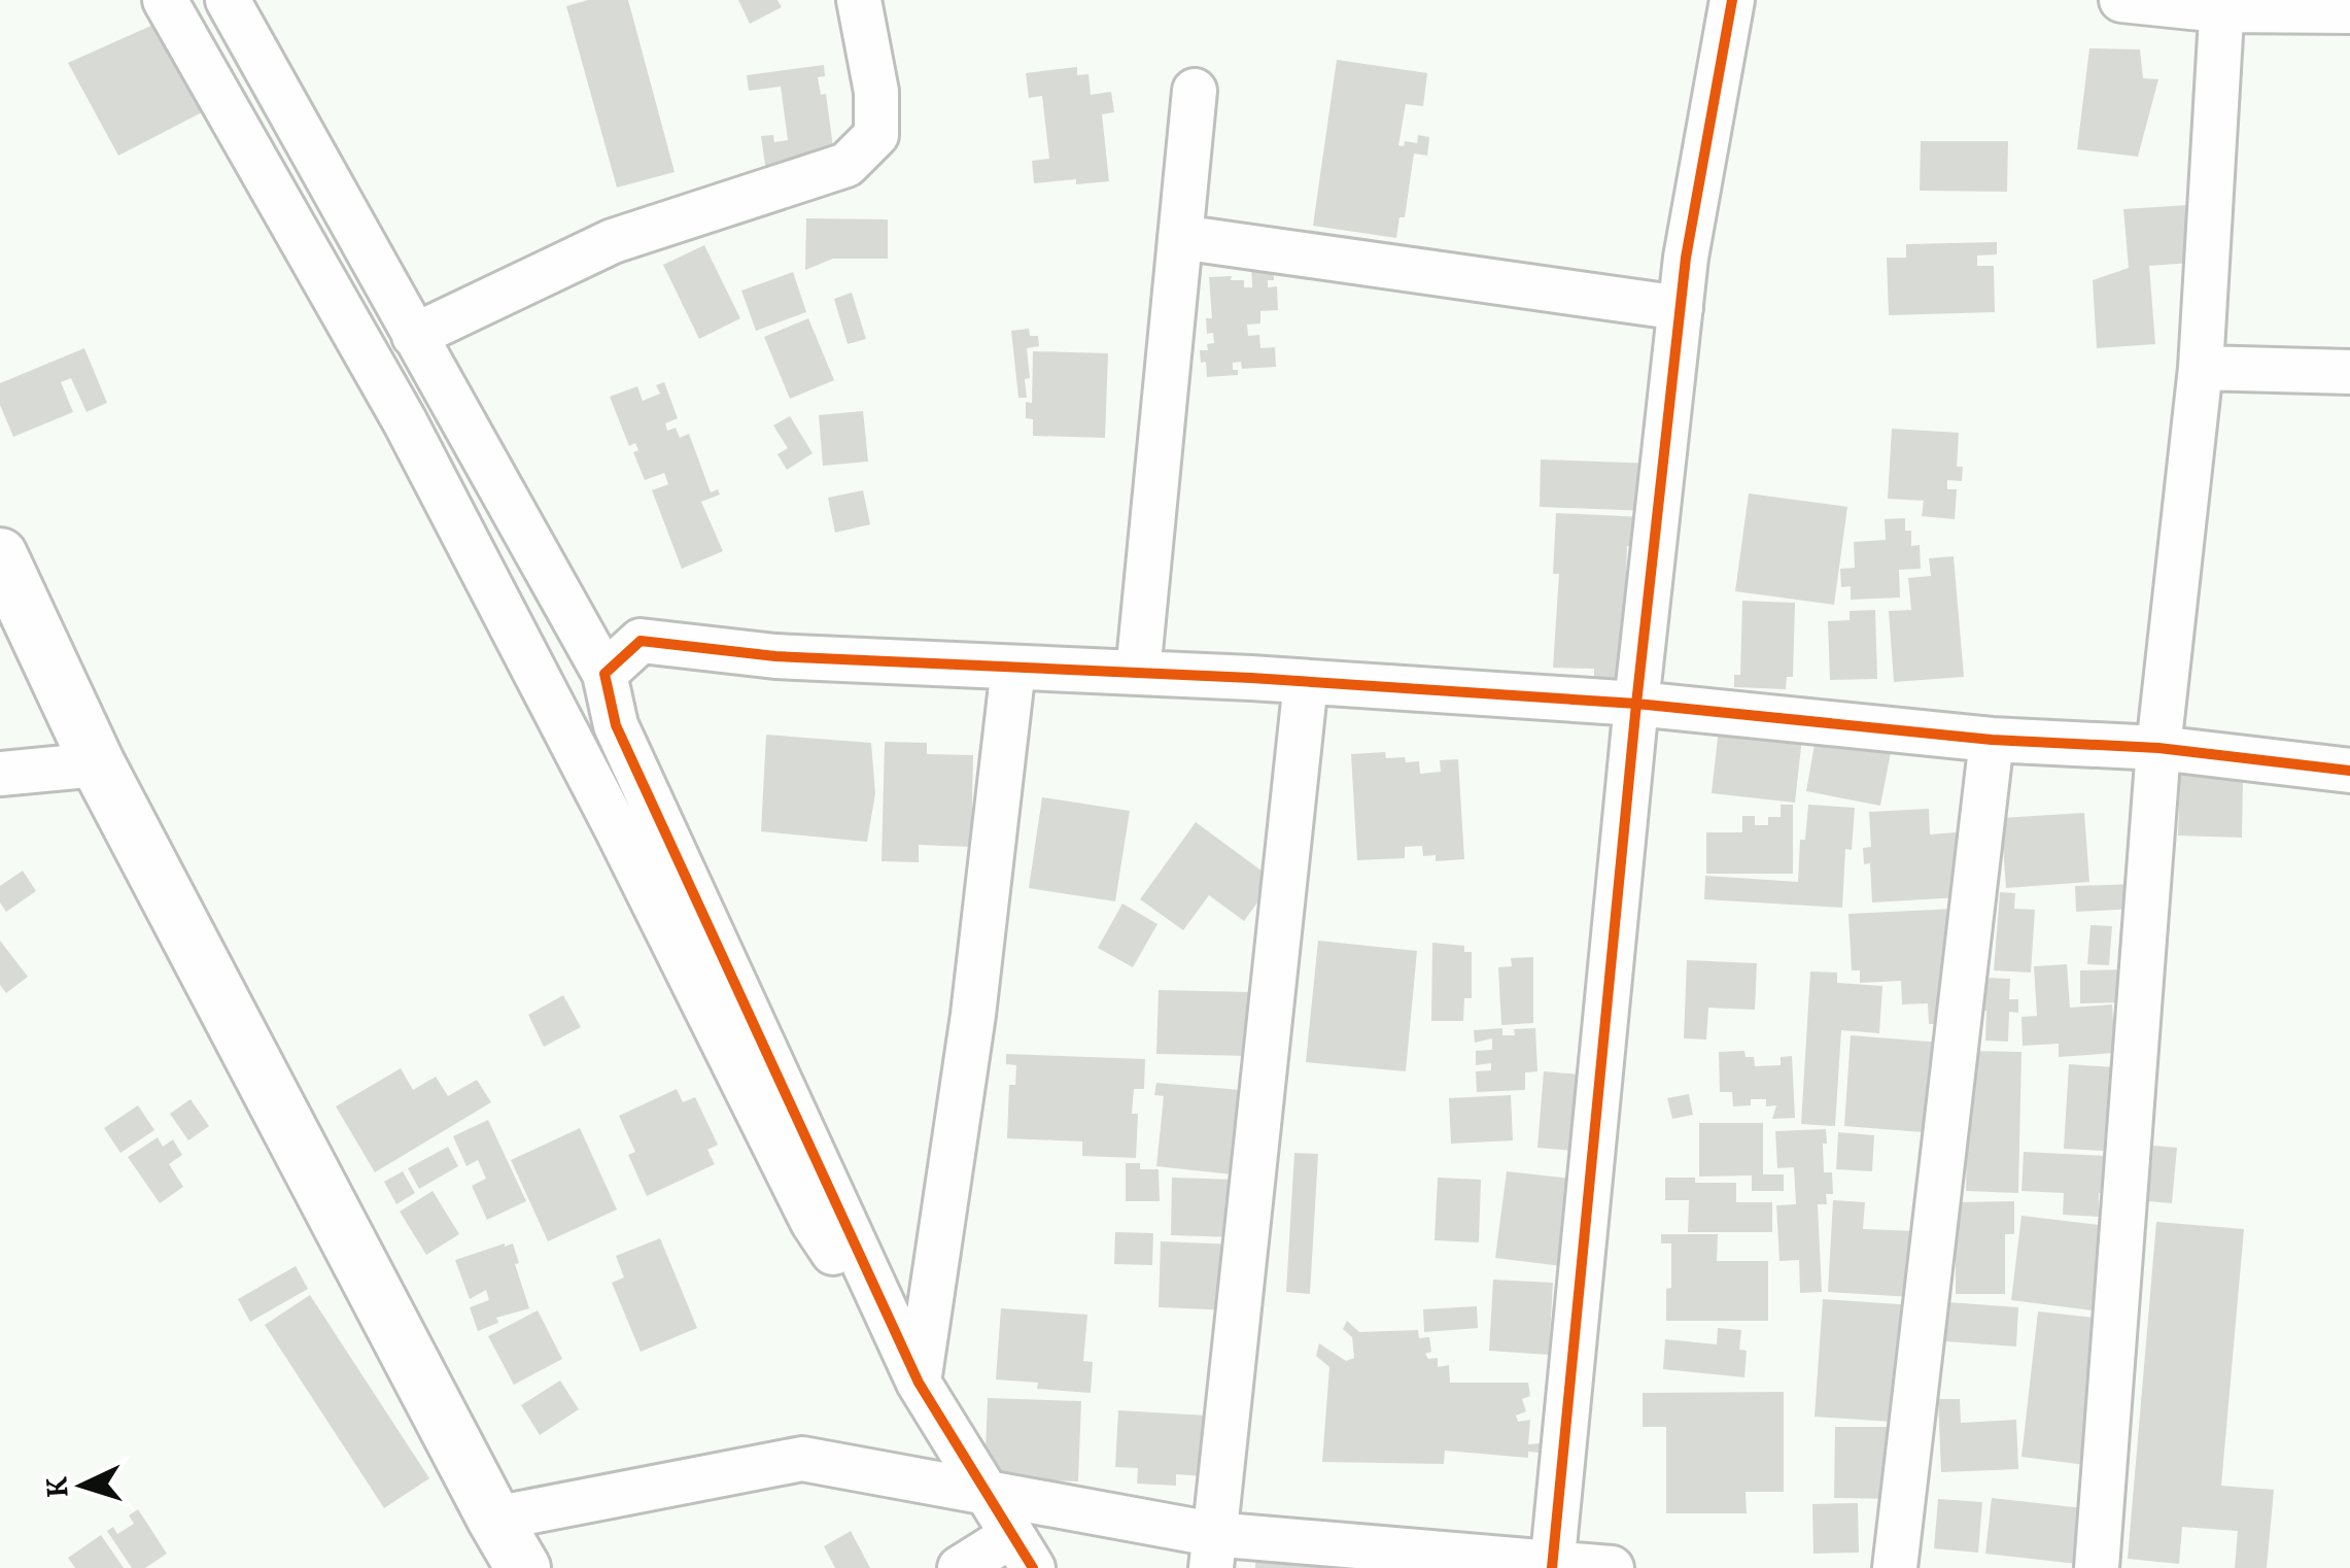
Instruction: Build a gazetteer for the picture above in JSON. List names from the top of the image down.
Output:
{
  "north": "left"
}
